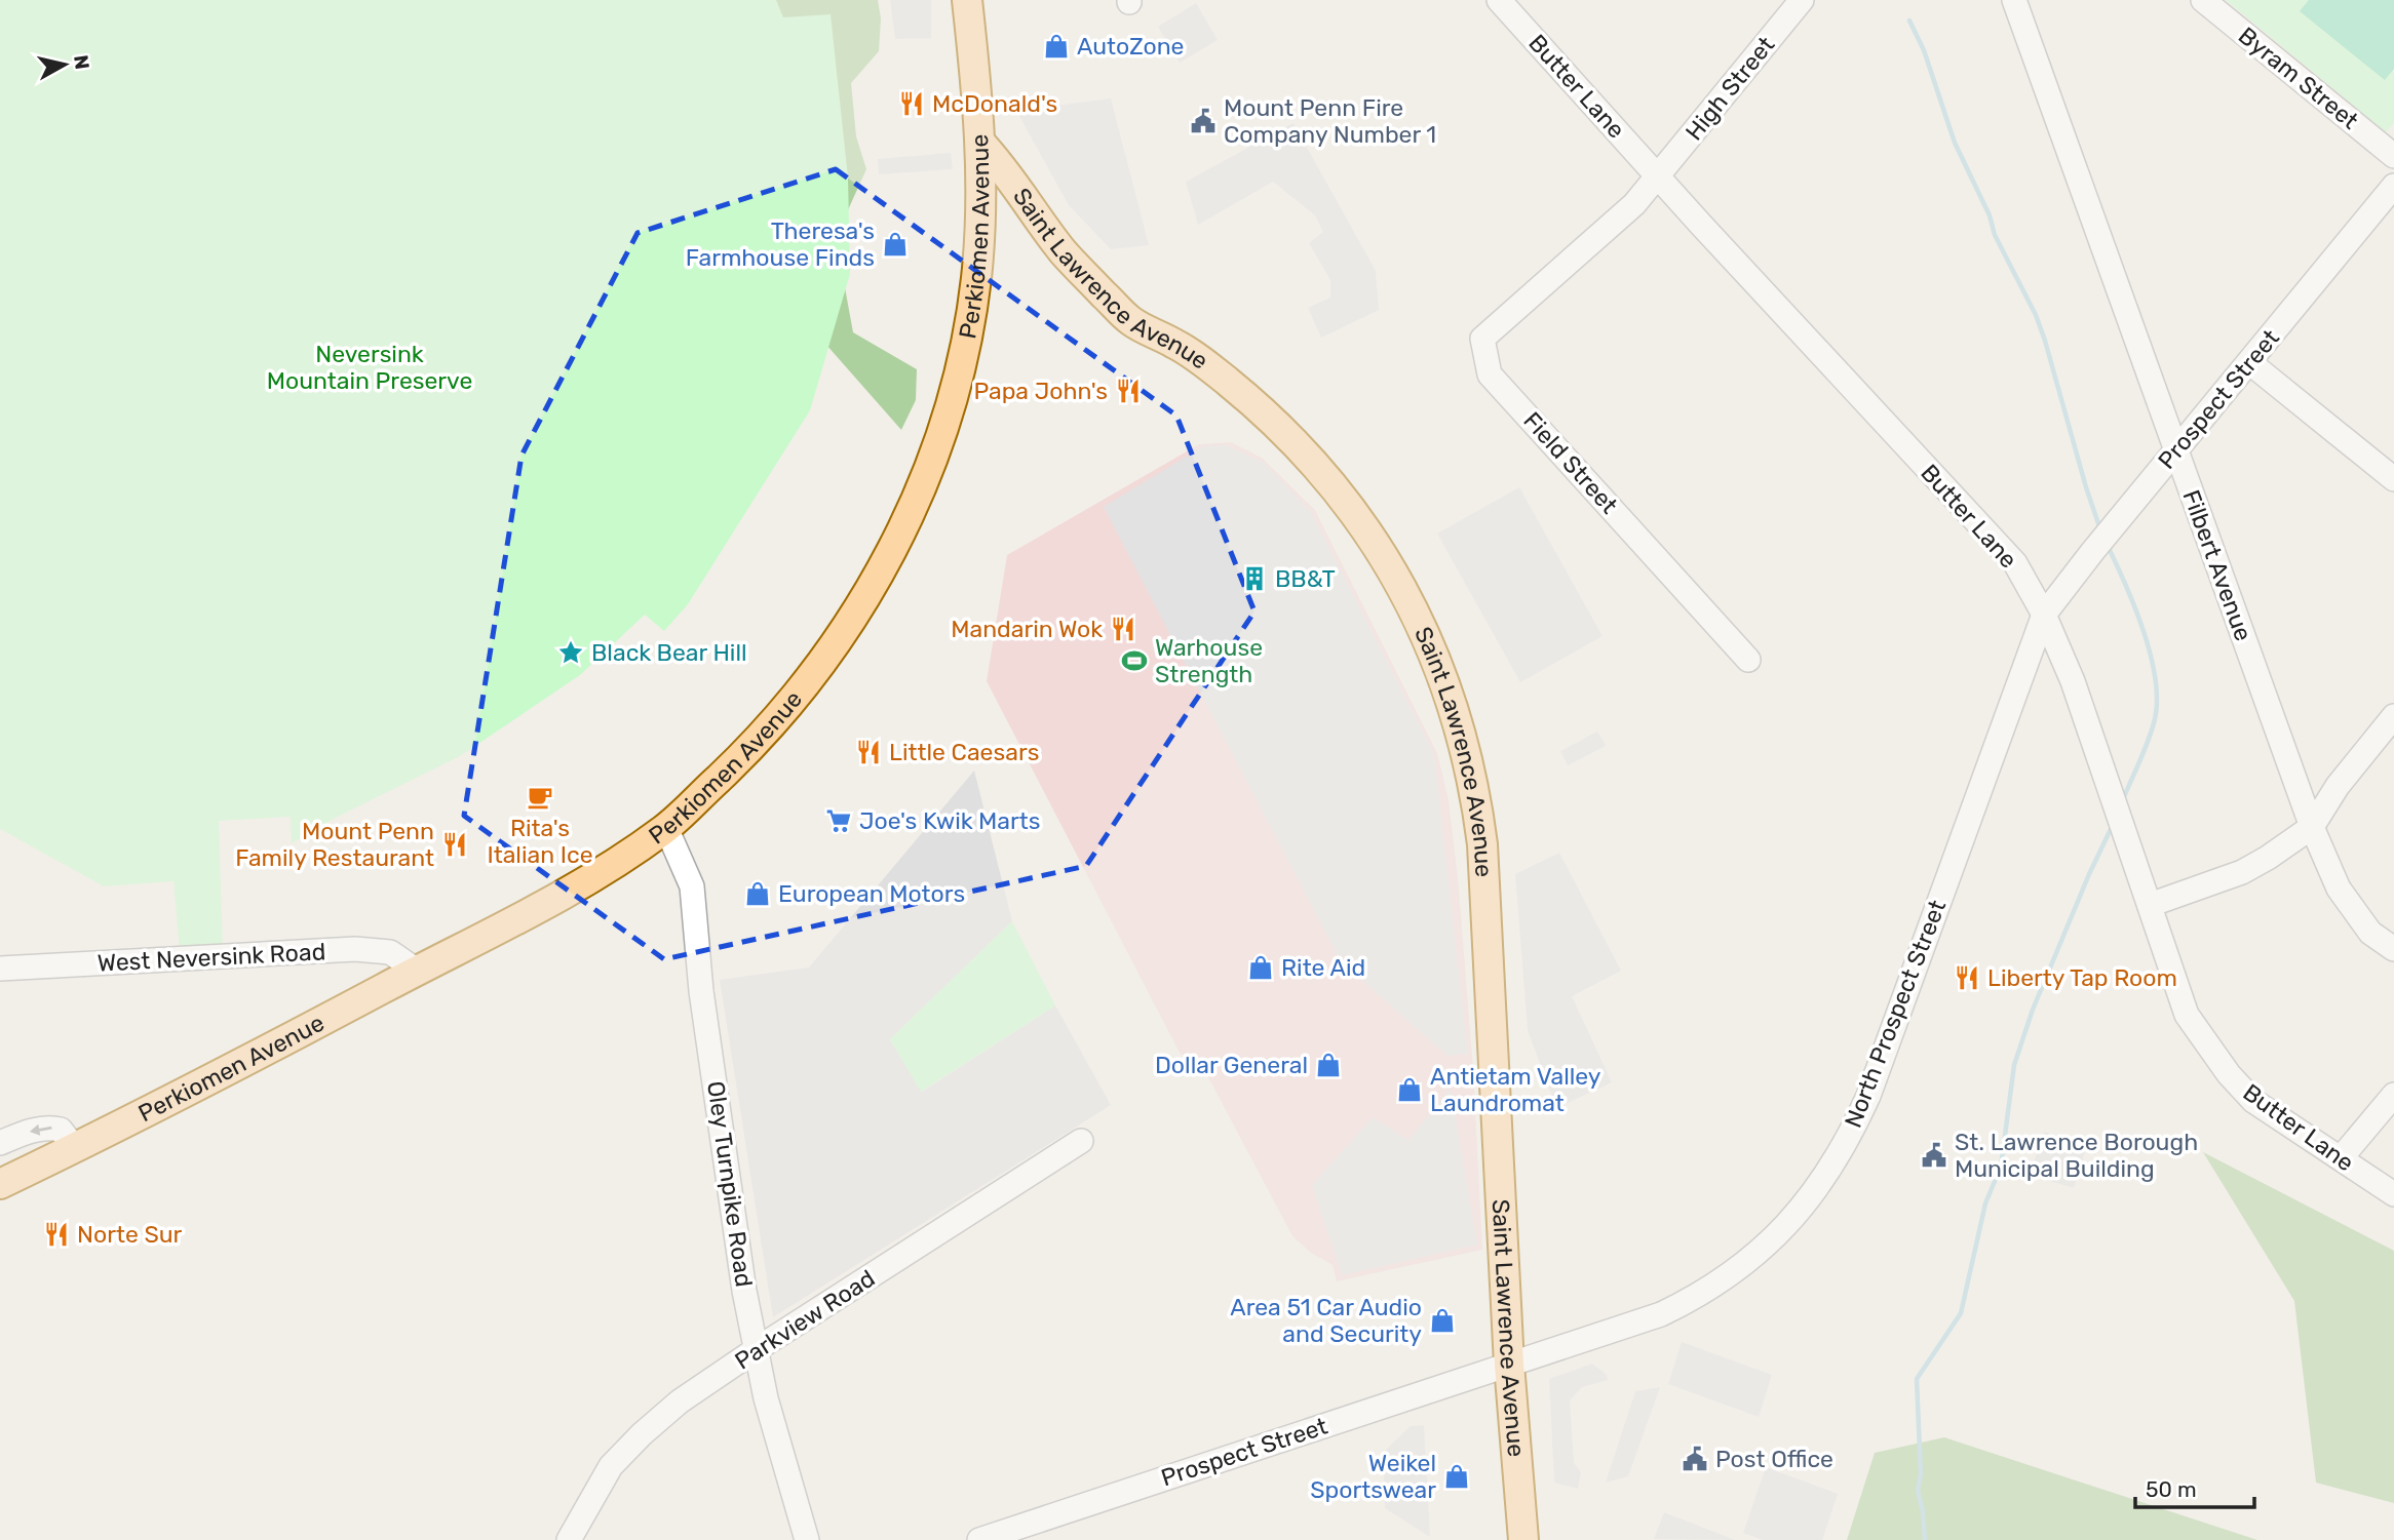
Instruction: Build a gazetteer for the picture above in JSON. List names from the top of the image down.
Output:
{
  "streets": {
    "main road": ["Perkiomen Avenue", "Saint Lawrence Avenue"],
    "street": [
      "Byram Street",
      "Butter Lane",
      "High Street",
      "Prospect Street",
      "Field Street",
      "Filbert Avenue",
      "West Neversink Road",
      "North Prospect Street",
      "Oley Turnpike Road",
      "Parkview Road"
    ]
  },
  "crossings": [
    ["Butter Lane", "High Street"],
    ["Butter Lane", "Prospect Street"],
    ["Butter Lane", "North Prospect Street"],
    ["High Street", "Field Street"],
    ["Perkiomen Avenue", "Saint Lawrence Avenue"],
    ["Perkiomen Avenue", "West Neversink Road"],
    ["Perkiomen Avenue", "Oley Turnpike Road"],
    ["Saint Lawrence Avenue", "Prospect Street"],
    ["Saint Lawrence Avenue", "North Prospect Street"],
    ["Prospect Street", "Filbert Avenue"],
    ["Prospect Street", "North Prospect Street"],
    ["Oley Turnpike Road", "Parkview Road"]
  ],
  "parks": ["Neversink Mountain Preserve"],
  "places": {
    "shop": [
      "AutoZone",
      "Theresa's Farmhouse Finds",
      "European Motors",
      "Rite Aid",
      "Dollar General",
      "Antietam Valley Laundromat",
      "Area 51 Car Audio and Security",
      "Weikel Sportswear"
    ],
    "restaurant": [
      "McDonald's",
      "Papa John's",
      "Mandarin Wok",
      "Little Caesars",
      "Mount Penn Family Restaurant",
      "Liberty Tap Room",
      "Norte Sur"
    ],
    "public building": ["Mount Penn Fire Company Number 1", "St. Lawrence Borough Municipal Building", "Post Office"],
    "building": ["BB&T"],
    "place": ["Black Bear Hill"],
    "sports": ["Warhouse Strength"],
    "cafe": ["Rita's Italian Ice"],
    "supermarket": ["Joe's Kwik Marts"]
  },
  "scale_bar": "50 m",
  "north": "right"
}
